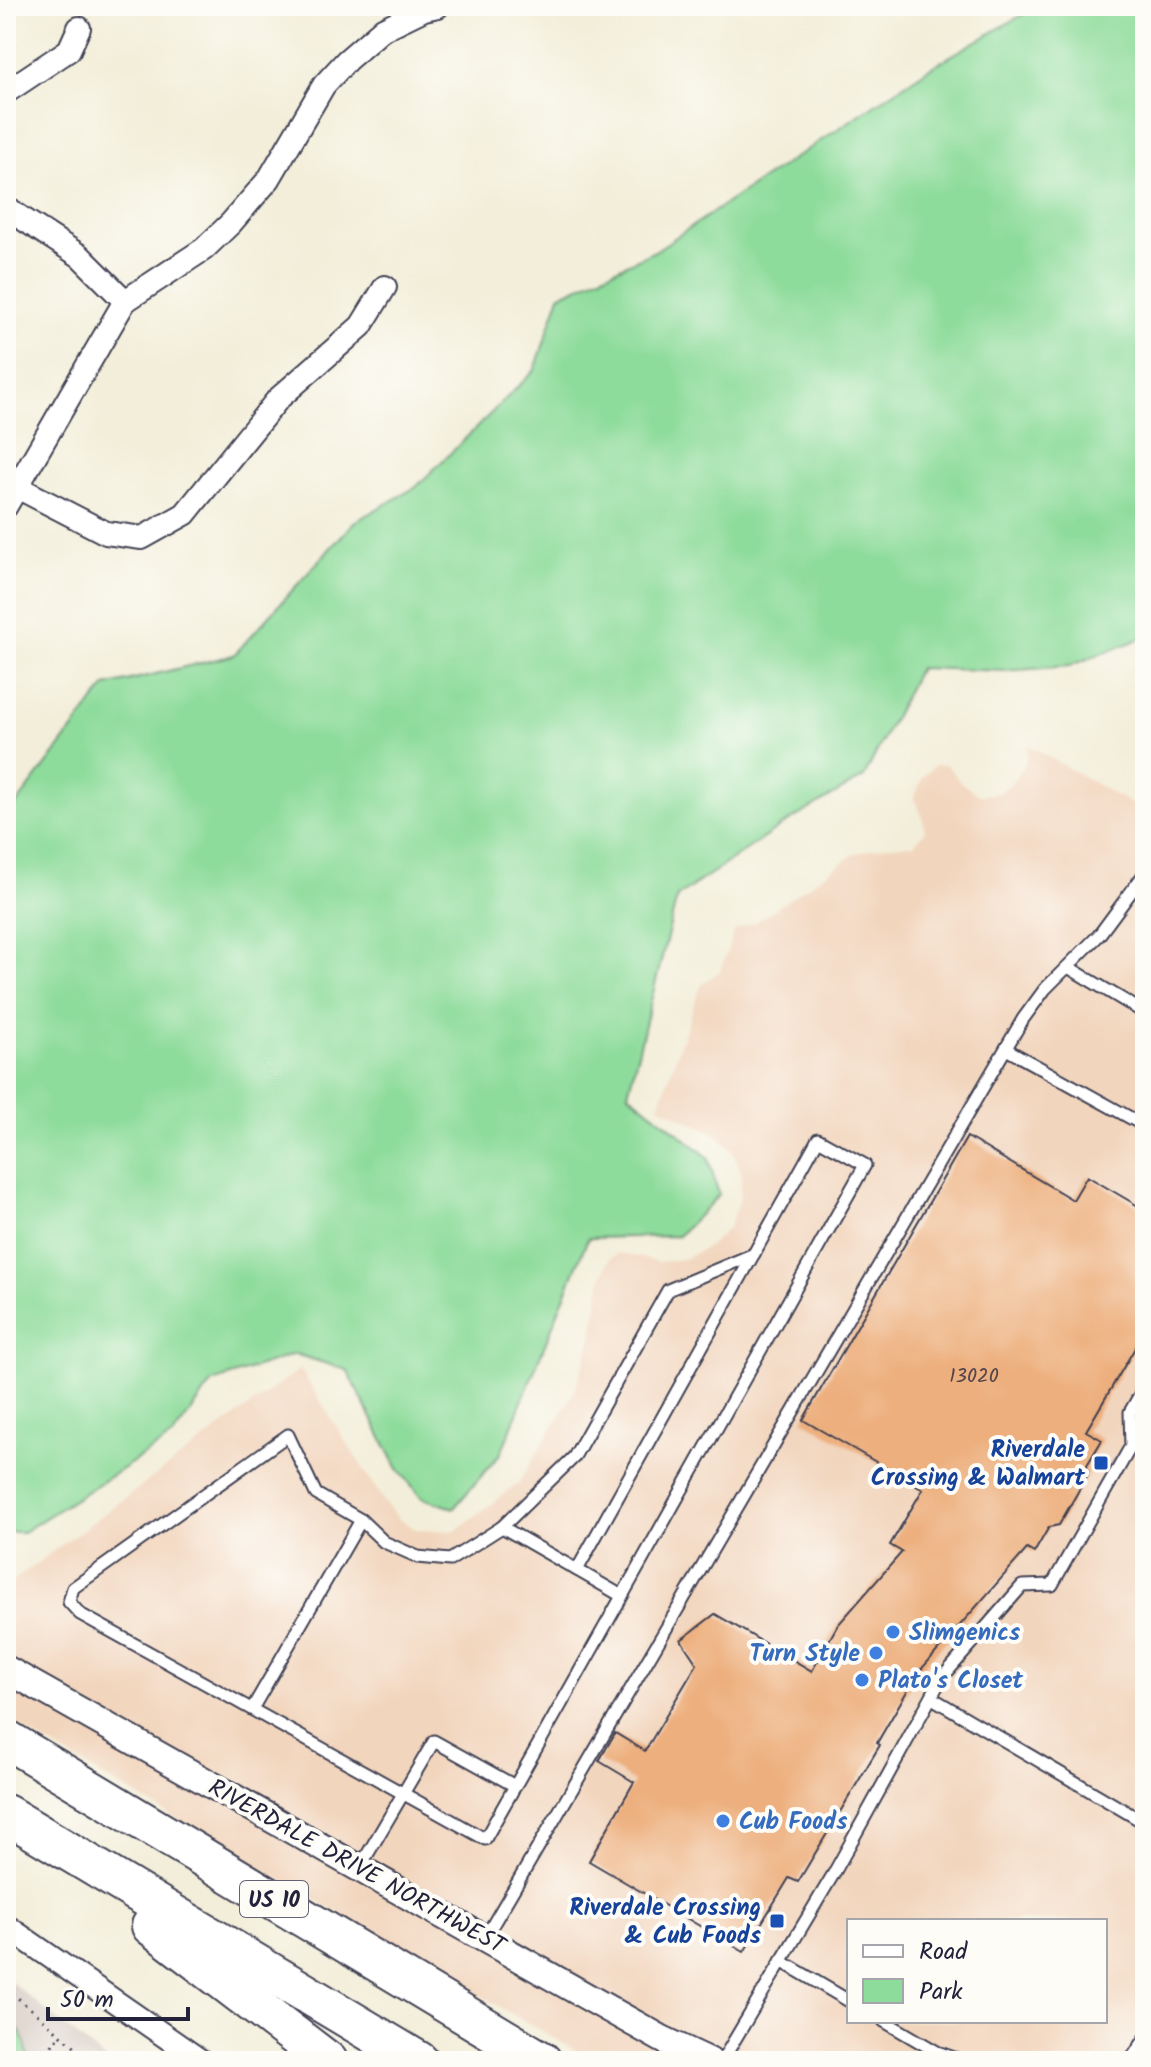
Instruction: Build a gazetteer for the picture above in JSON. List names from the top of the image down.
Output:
{
  "streets": {
    "highway": ["US 10"],
    "street": ["RIVERDALE DRIVE NORTHWEST"]
  },
  "places": {
    "transit": ["Riverdale Crossing & Walmart", "Riverdale Crossing & Cub Foods"],
    "other": [
      "Slimgenics",
      "Turn Style",
      "Plato's Closet",
      "Cub Foods"
    ]
  },
  "house_numbers": ["13020"],
  "legend": ["Road", "Park"],
  "scale_bar": "50 m"
}
